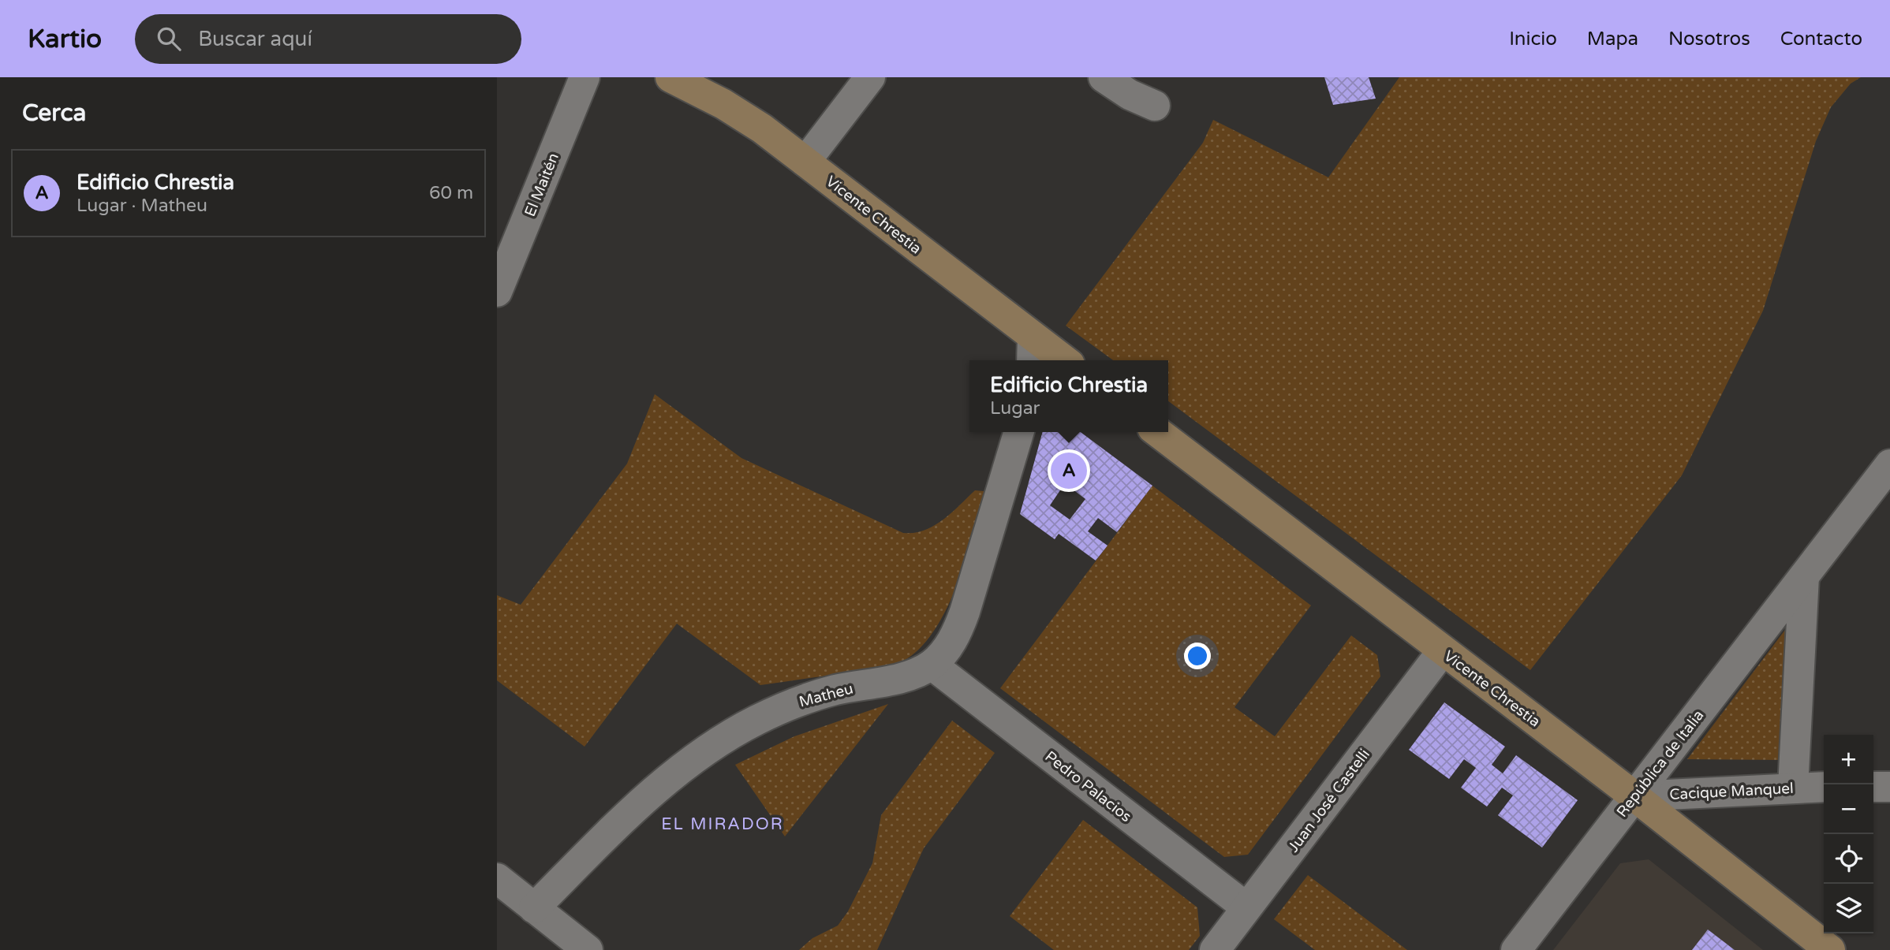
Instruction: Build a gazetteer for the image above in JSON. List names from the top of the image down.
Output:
{
  "streets": {
    "main road": ["Vicente Chrestia"],
    "street": [
      "El Maitén",
      "Matheu",
      "República de Italia",
      "Pedro Palacios",
      "Cacique Manquel",
      "Juan José Castelli"
    ]
  },
  "crossings": [
    ["Vicente Chrestia", "República de Italia"],
    ["Vicente Chrestia", "Cacique Manquel"],
    ["Vicente Chrestia", "Juan José Castelli"],
    ["Matheu", "Pedro Palacios"],
    ["República de Italia", "Cacique Manquel"],
    ["Pedro Palacios", "Juan José Castelli"]
  ],
  "districts": ["EL MIRADOR"],
  "page": {
    "header": "Kartio",
    "search": "Buscar aquí",
    "nav": [
      "Inicio",
      "Mapa",
      "Nosotros",
      "Contacto"
    ],
    "heading": "Cerca",
    "list": [
      {
        "mark": "A",
        "name": "Edificio Chrestia",
        "note": "Lugar · Matheu",
        "value": "60 m"
      }
    ],
    "popup": ["Edificio Chrestia", "Lugar"],
    "pins": "A",
    "map_buttons": ["+", "−"]
  }
}
